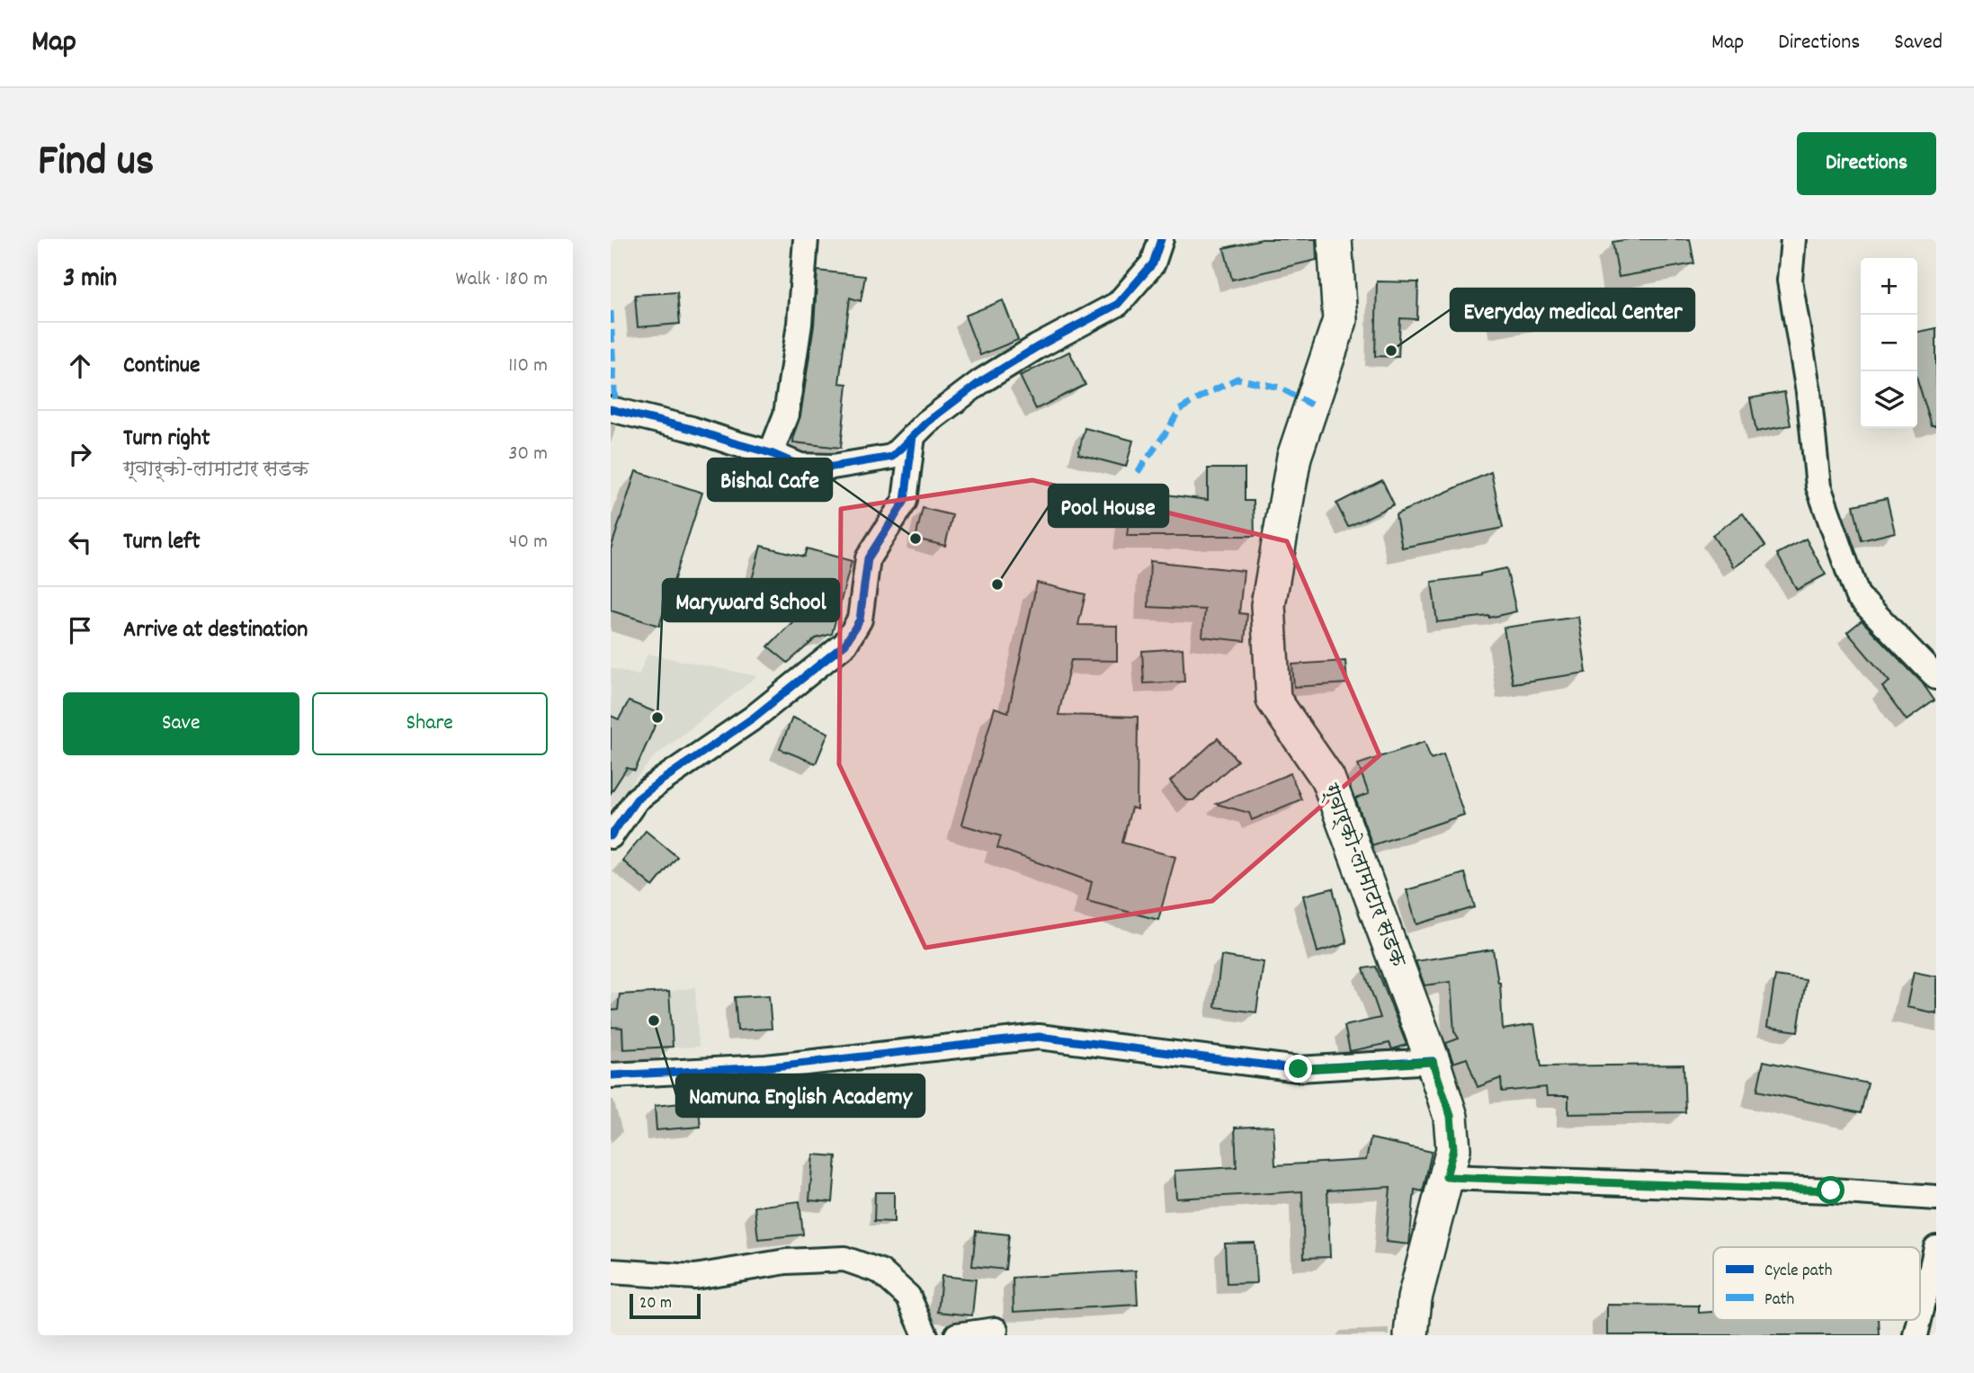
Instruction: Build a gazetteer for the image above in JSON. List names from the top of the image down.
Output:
{
  "streets": {
    "main road": ["ग्वार्को-लामाटार सडक"]
  },
  "places": [
    "Everyday medical Center",
    "Bishal Cafe",
    "Pool House",
    "Maryward School",
    "Namuna English Academy"
  ],
  "legend": ["Cycle path", "Path"],
  "scale_bar": "20 m",
  "page": {
    "header": "Map",
    "nav": ["Map", "Directions", "Saved"],
    "title": "Find us",
    "buttons": [
      "Directions",
      ["Save", "Share"]
    ],
    "heading": ["3 min", "Walk · 180 m"],
    "map_buttons": ["+", "−"],
    "list": [
      ["Continue", "110 m"],
      ["Turn right", "ग्वार्को-लामाटार सडक", "30 m"],
      ["Turn left", "40 m"],
      "Arrive at destination"
    ],
    "scale": "20 m"
  }
}
